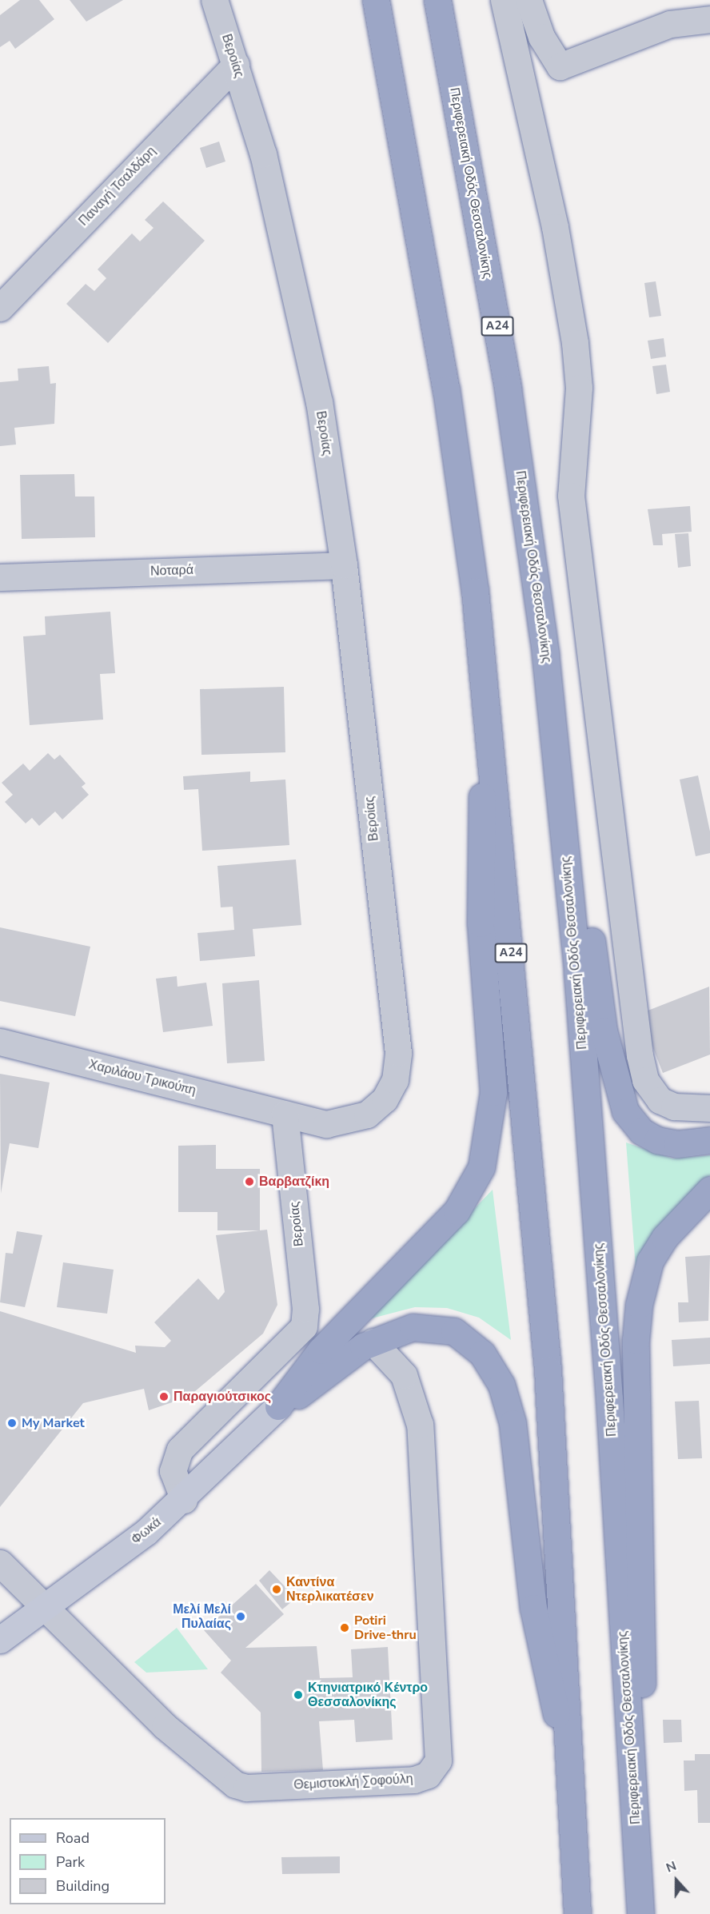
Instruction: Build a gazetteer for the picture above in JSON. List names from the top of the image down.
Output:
{
  "streets": {
    "highway": ["Περιφερειακή Οδός Θεσσαλονίκης", "Α24"],
    "main road": ["Φωκά"],
    "street": [
      "Βεροίας",
      "Παναγή Τσαλδάρη",
      "Νοταρά",
      "Χαριλάου Τρικούπη",
      "Θεμιστοκλή Σοφούλη"
    ]
  },
  "crossings": [
    ["Βεροίας", "Παναγή Τσαλδάρη"],
    ["Βεροίας", "Νοταρά"],
    ["Βεροίας", "Χαριλάου Τρικούπη"],
    ["Βεροίας", "Φωκά"],
    ["Φωκά", "Θεμιστοκλή Σοφούλη"]
  ],
  "places": [
    "Βαρβατζίκη",
    "Παραγιούτσικος",
    "My Market",
    "Καντίνα Ντερλικατέσεν",
    "Μελί Μελί Πυλαίας",
    "Potiri Drive-thru",
    "Κτηνιατρικό Κέντρο Θεσσαλονίκης"
  ],
  "legend": ["Road", "Park", "Building"],
  "north": "top"
}
